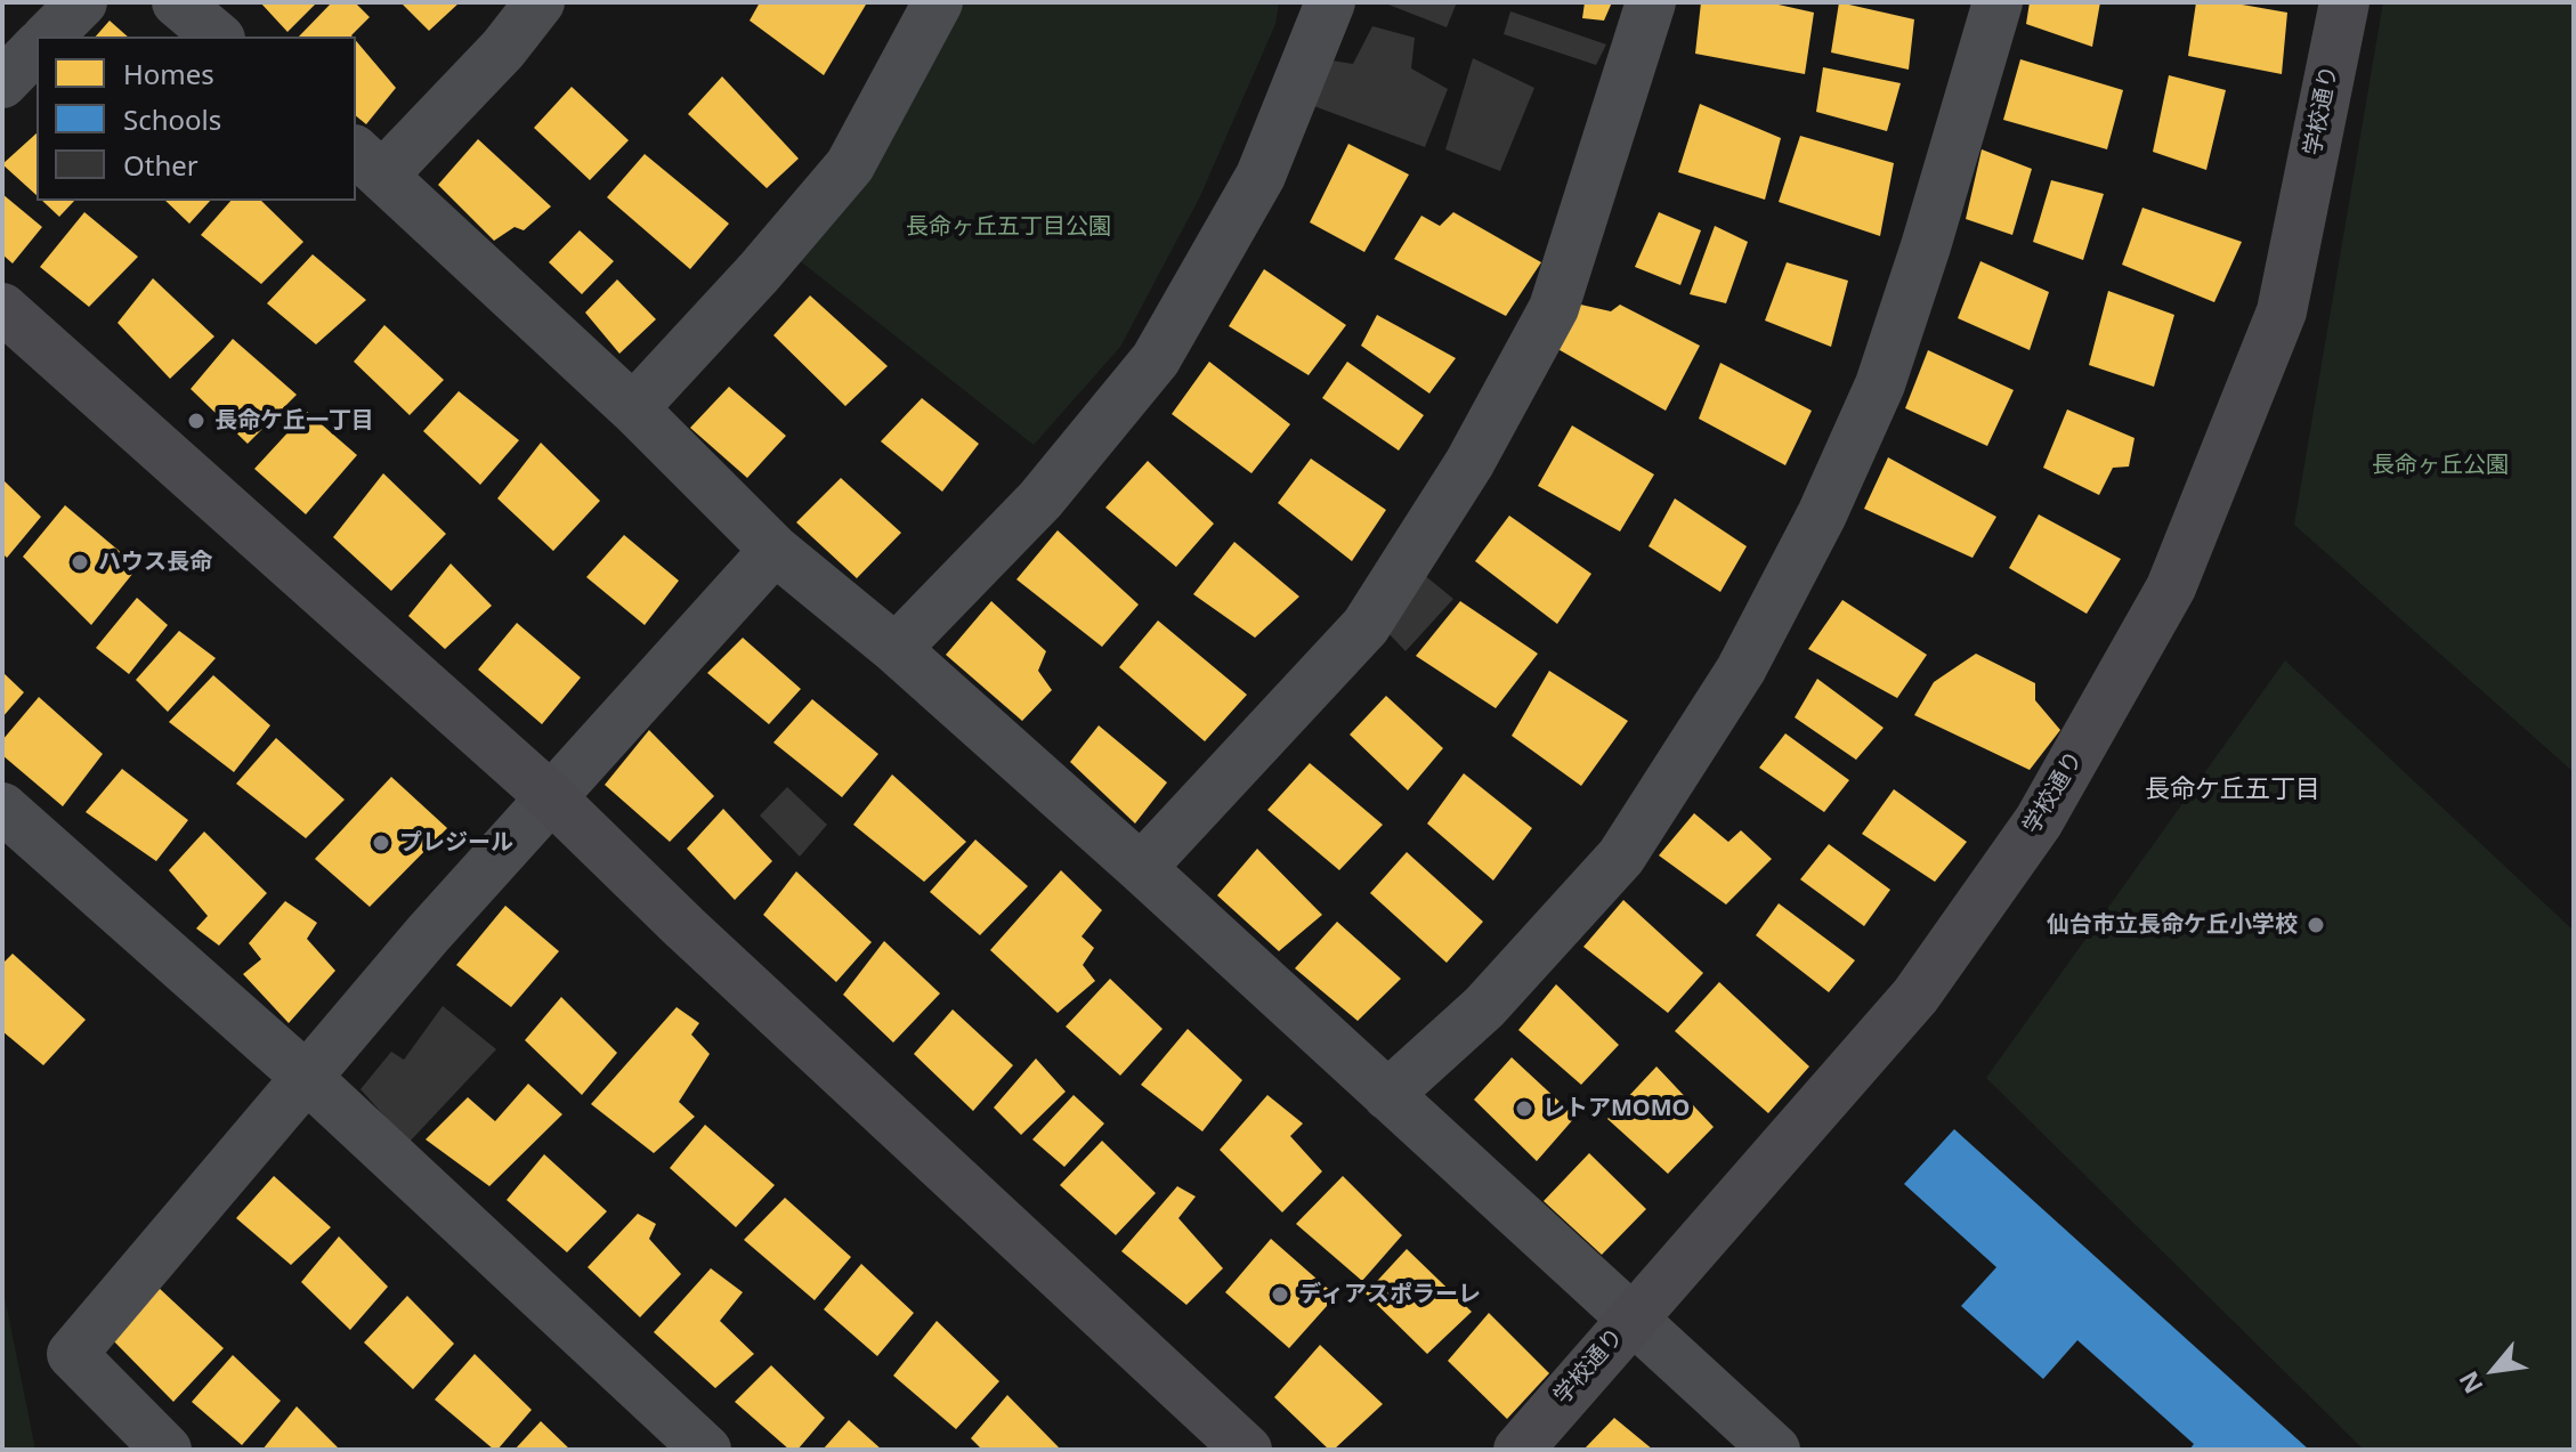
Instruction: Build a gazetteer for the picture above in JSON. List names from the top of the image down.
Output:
{
  "streets": {
    "street": ["学校通り"]
  },
  "districts": ["長命ケ丘五丁目"],
  "parks": ["長命ヶ丘五丁目公園", "長命ヶ丘公園"],
  "places": [
    "長命ケ丘一丁目",
    "ハウス長命",
    "プレジール",
    "仙台市立長命ケ丘小学校",
    "レトアMOMO",
    "ディアスポラーレ"
  ],
  "legend": ["Homes", "Schools", "Other"],
  "north": "bottom left"
}
